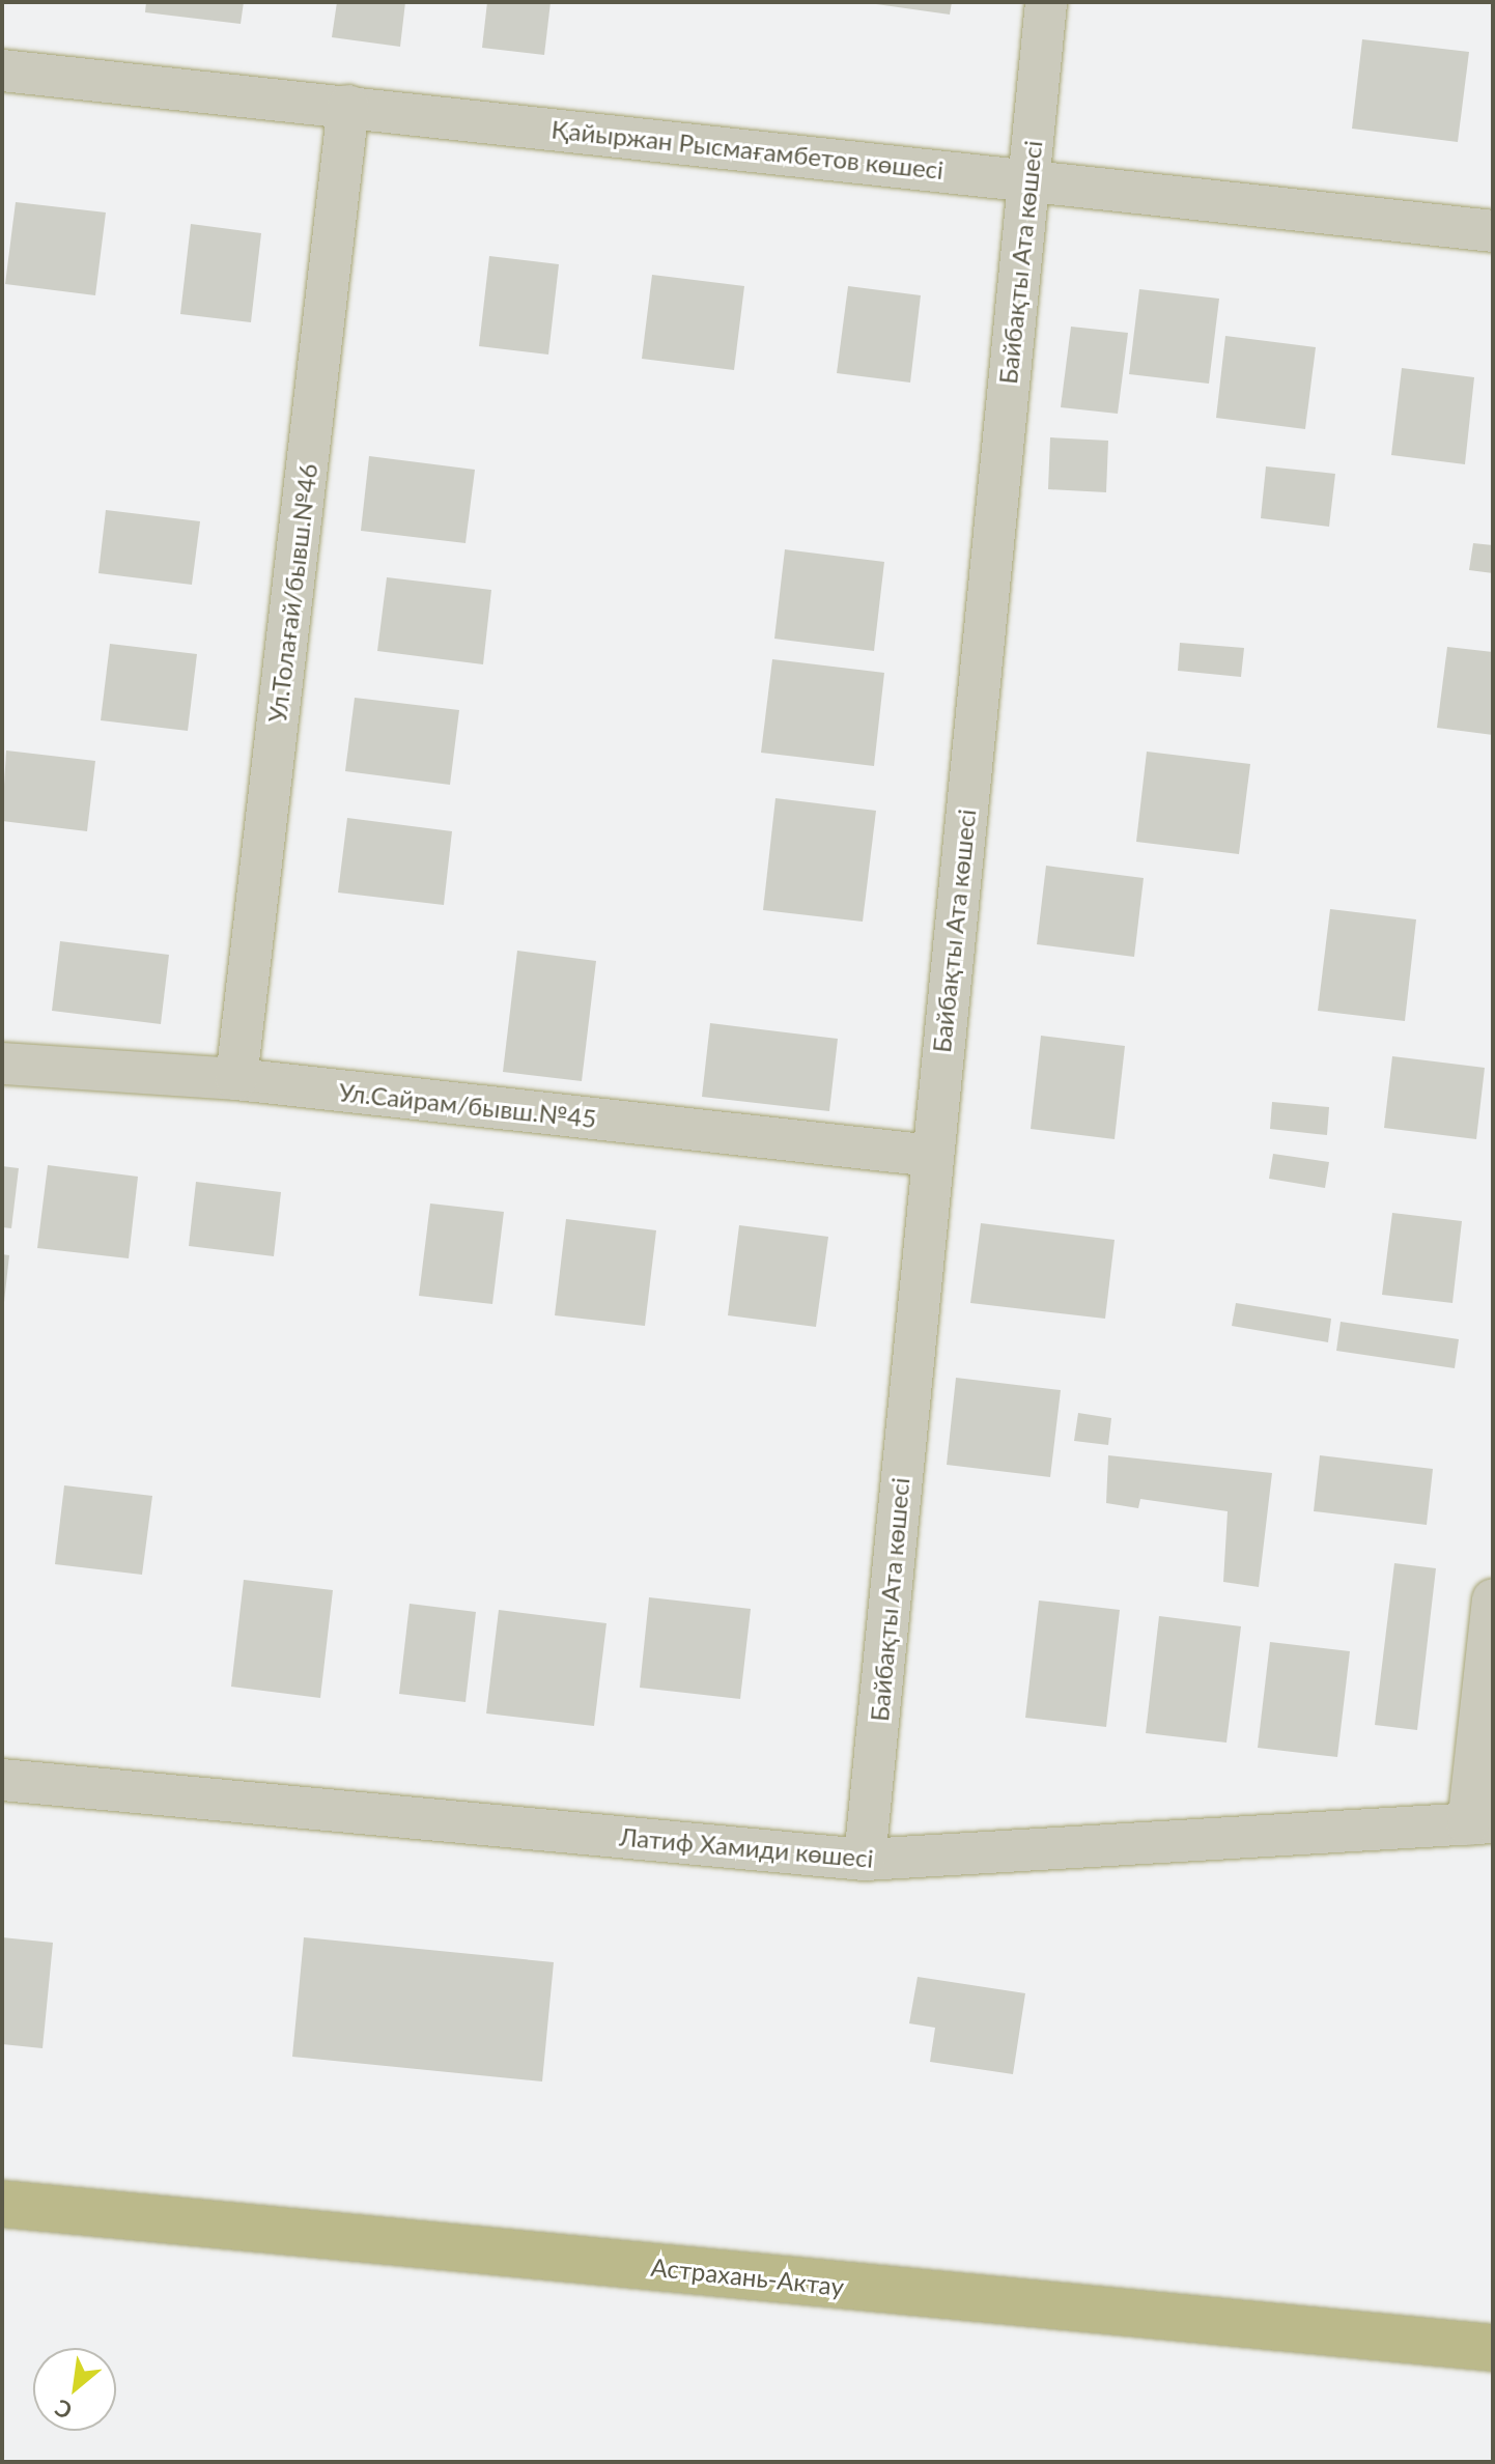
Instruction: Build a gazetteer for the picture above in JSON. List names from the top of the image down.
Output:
{
  "streets": {
    "highway": ["Астрахань-Актау"],
    "street": [
      "Қайыржан Рысмағамбетов көшесі",
      "Байбақты Ата көшесі",
      "Ул.Толағай/бывш.№46",
      "Ул.Сайрам/бывш.№45",
      "Латиф Хамиди көшесі"
    ]
  },
  "crossings": [
    ["Қайыржан Рысмағамбетов көшесі", "Байбақты Ата көшесі"],
    ["Қайыржан Рысмағамбетов көшесі", "Ул.Толағай/бывш.№46"],
    ["Байбақты Ата көшесі", "Ул.Сайрам/бывш.№45"],
    ["Байбақты Ата көшесі", "Латиф Хамиди көшесі"],
    ["Ул.Толағай/бывш.№46", "Ул.Сайрам/бывш.№45"]
  ],
  "north": "bottom left"
}
